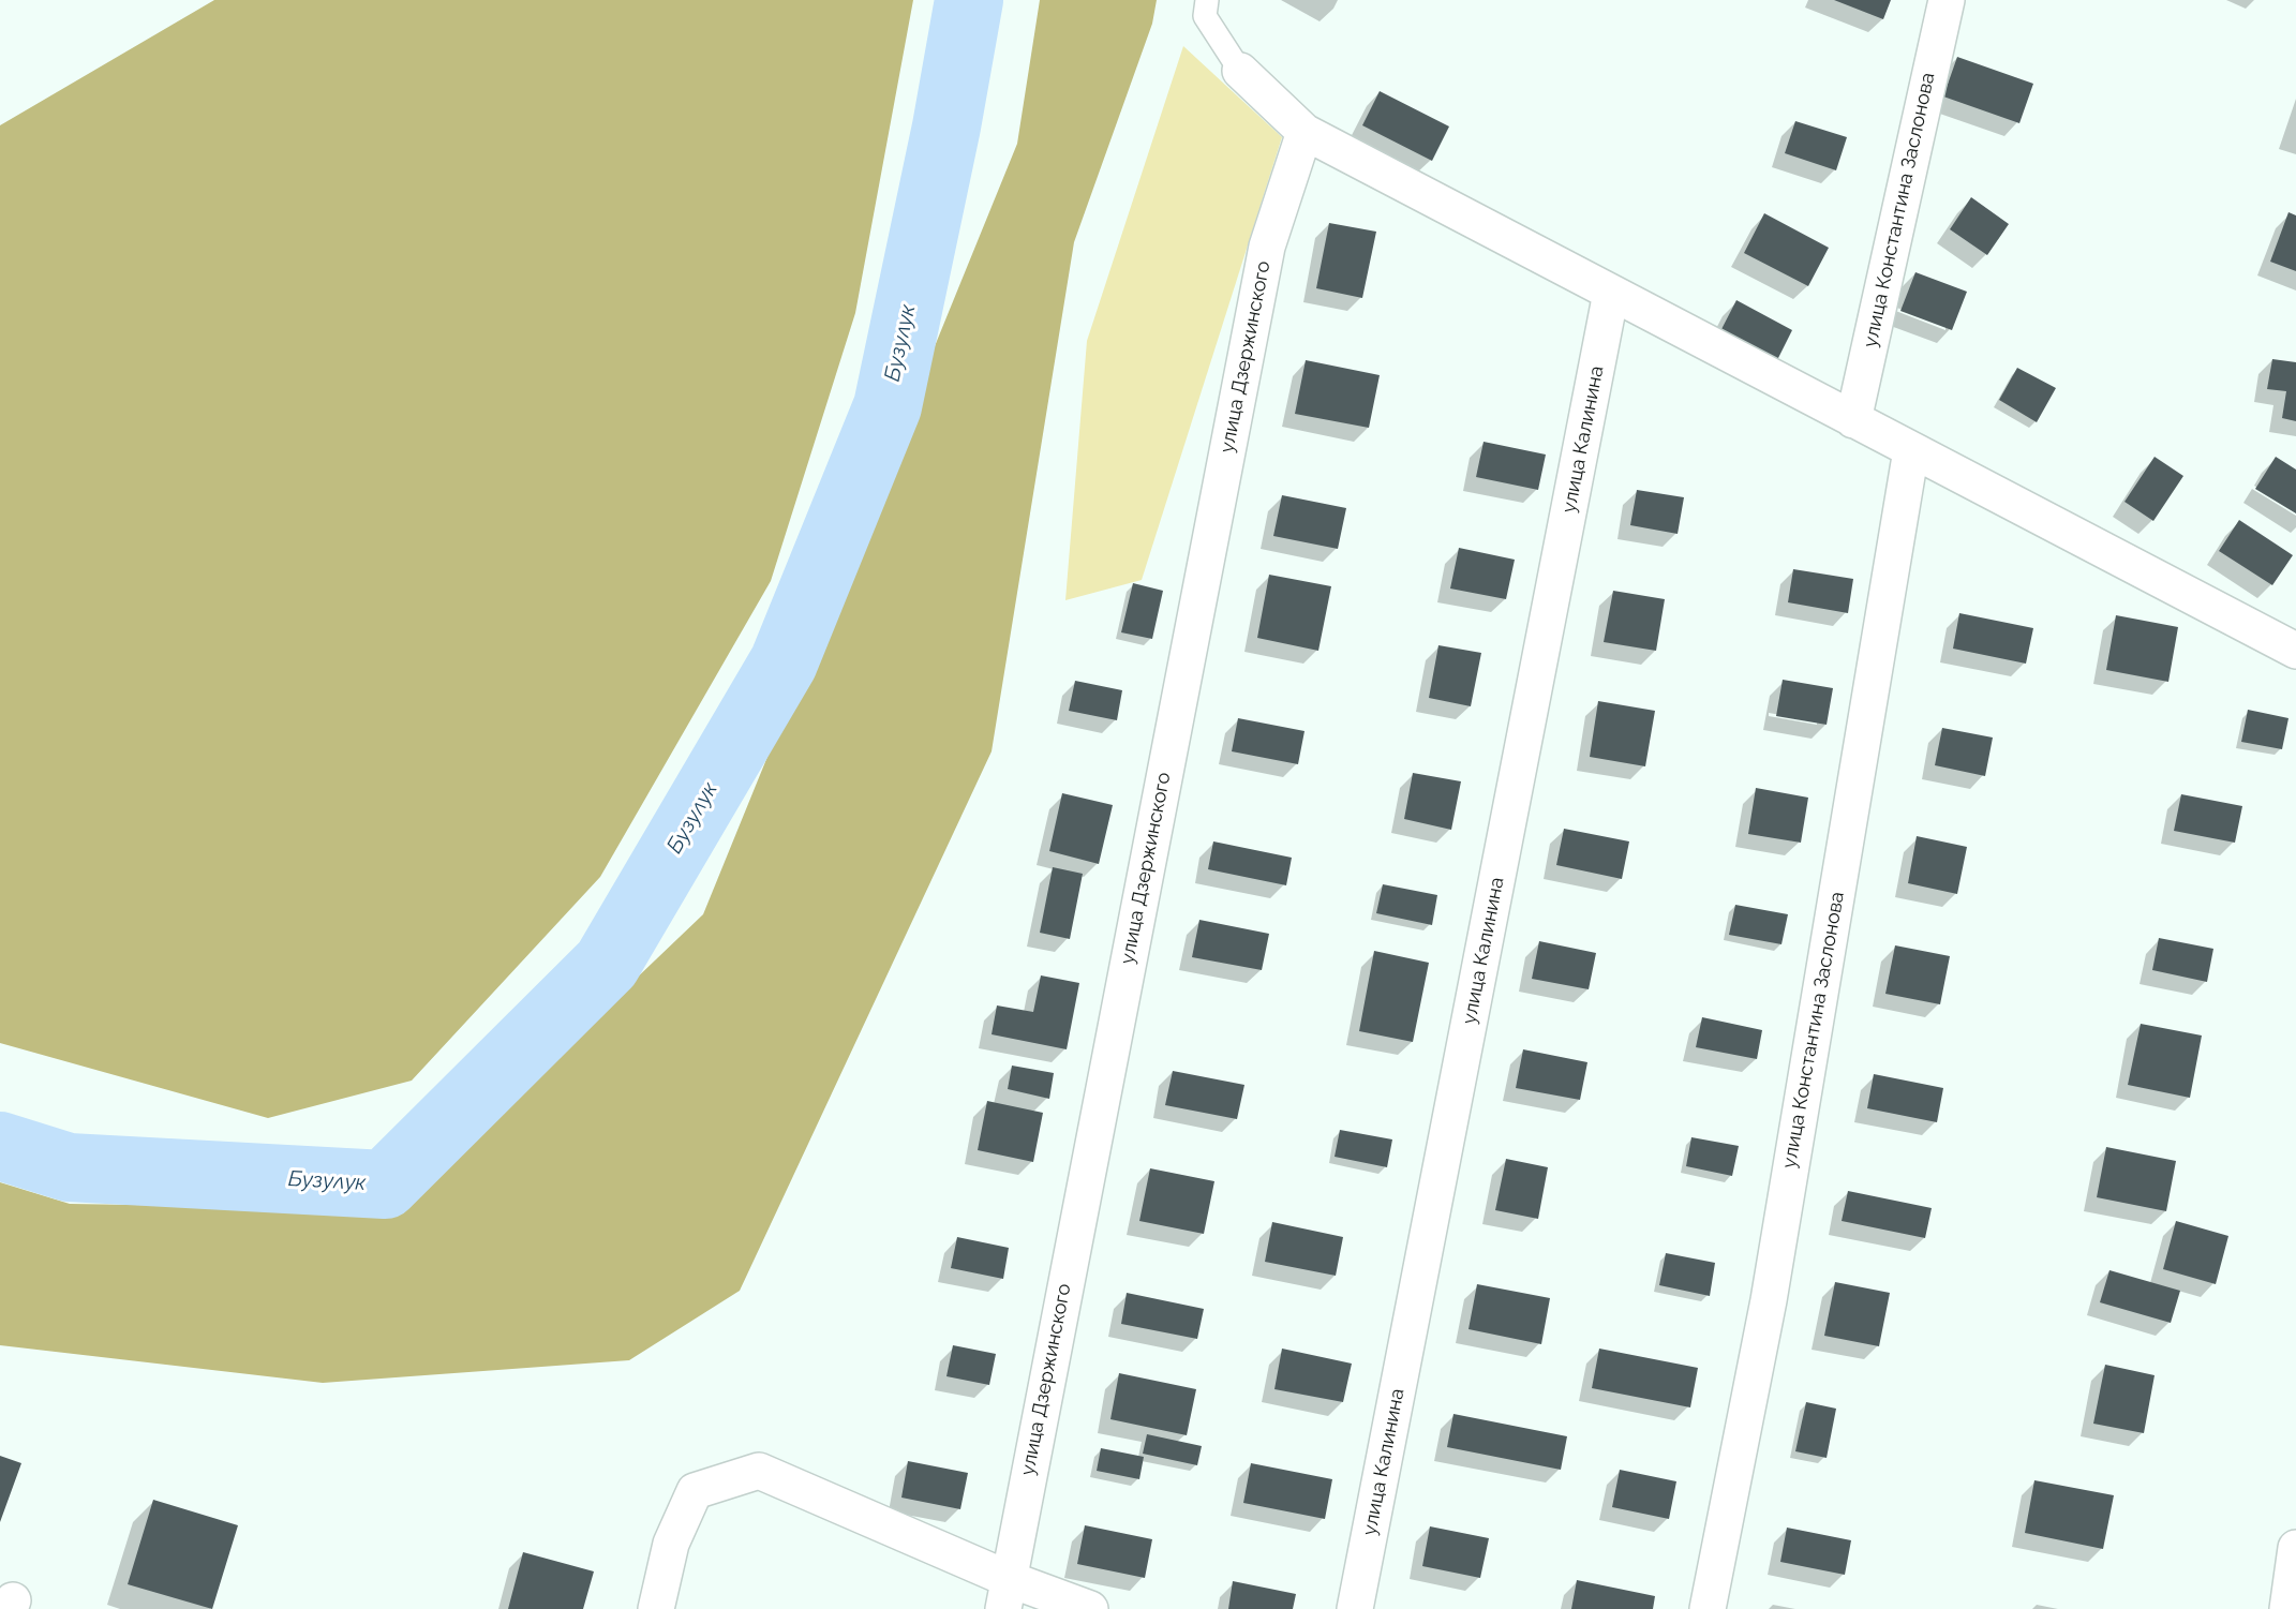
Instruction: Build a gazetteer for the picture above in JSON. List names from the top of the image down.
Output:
{
  "streets": {
    "street": ["улица Константина Заслонова", "улица Дзержинского", "улица Калинина"]
  },
  "water": ["Бузулук"]
}
